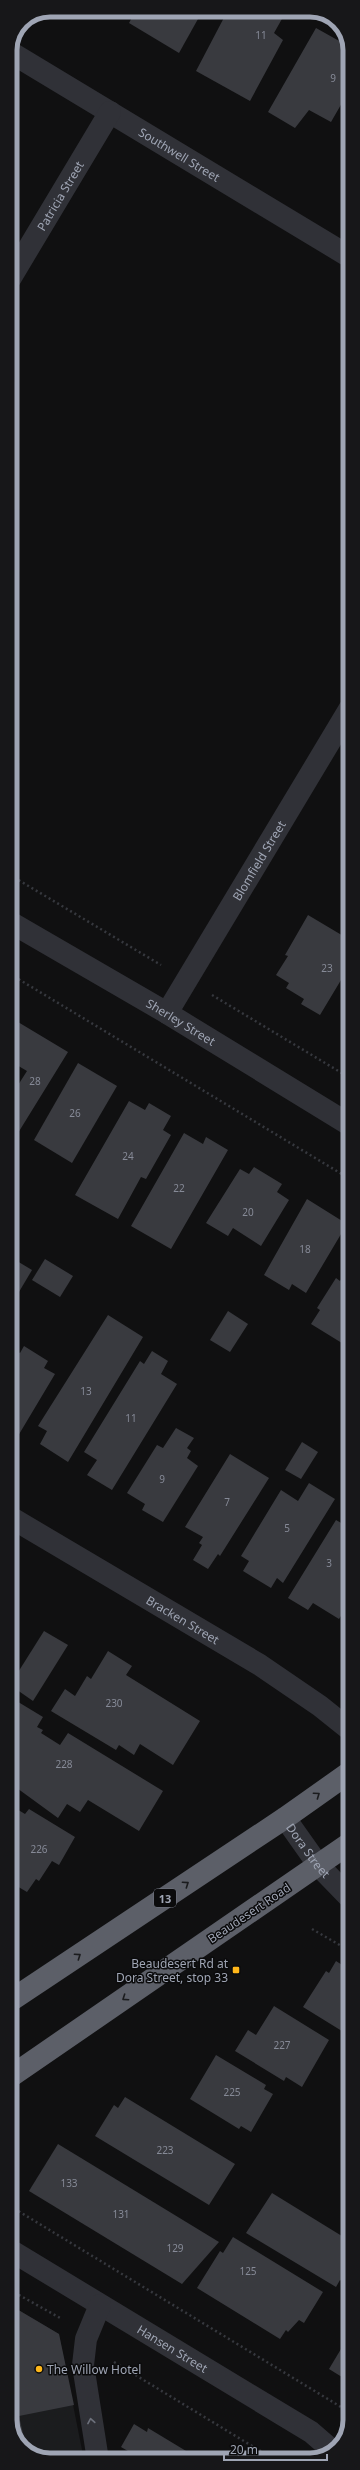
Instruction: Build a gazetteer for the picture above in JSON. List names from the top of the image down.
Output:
{
  "streets": {
    "highway": ["13", "Beaudesert Road"],
    "street": [
      "Southwell Street",
      "Patricia Street",
      "Blomfield Street",
      "Sherley Street",
      "Bracken Street",
      "Dora Street",
      "Hansen Street"
    ]
  },
  "crossings": [
    ["Southwell Street", "Patricia Street"],
    ["Blomfield Street", "Sherley Street"],
    ["Dora Street", "13"],
    ["Dora Street", "Beaudesert Road"]
  ],
  "places": {
    "transit": ["Beaudesert Rd at Dora Street, stop 33"],
    "other": ["The Willow Hotel"]
  },
  "house_numbers": [
    "11",
    "9",
    "23",
    "28",
    "26",
    "24",
    "22",
    "20",
    "18",
    "13",
    "11",
    "9",
    "7",
    "5",
    "3",
    "230",
    "228",
    "226",
    "227",
    "225",
    "223",
    "133",
    "131",
    "129",
    "125"
  ],
  "scale_bar": "20 m"
}
